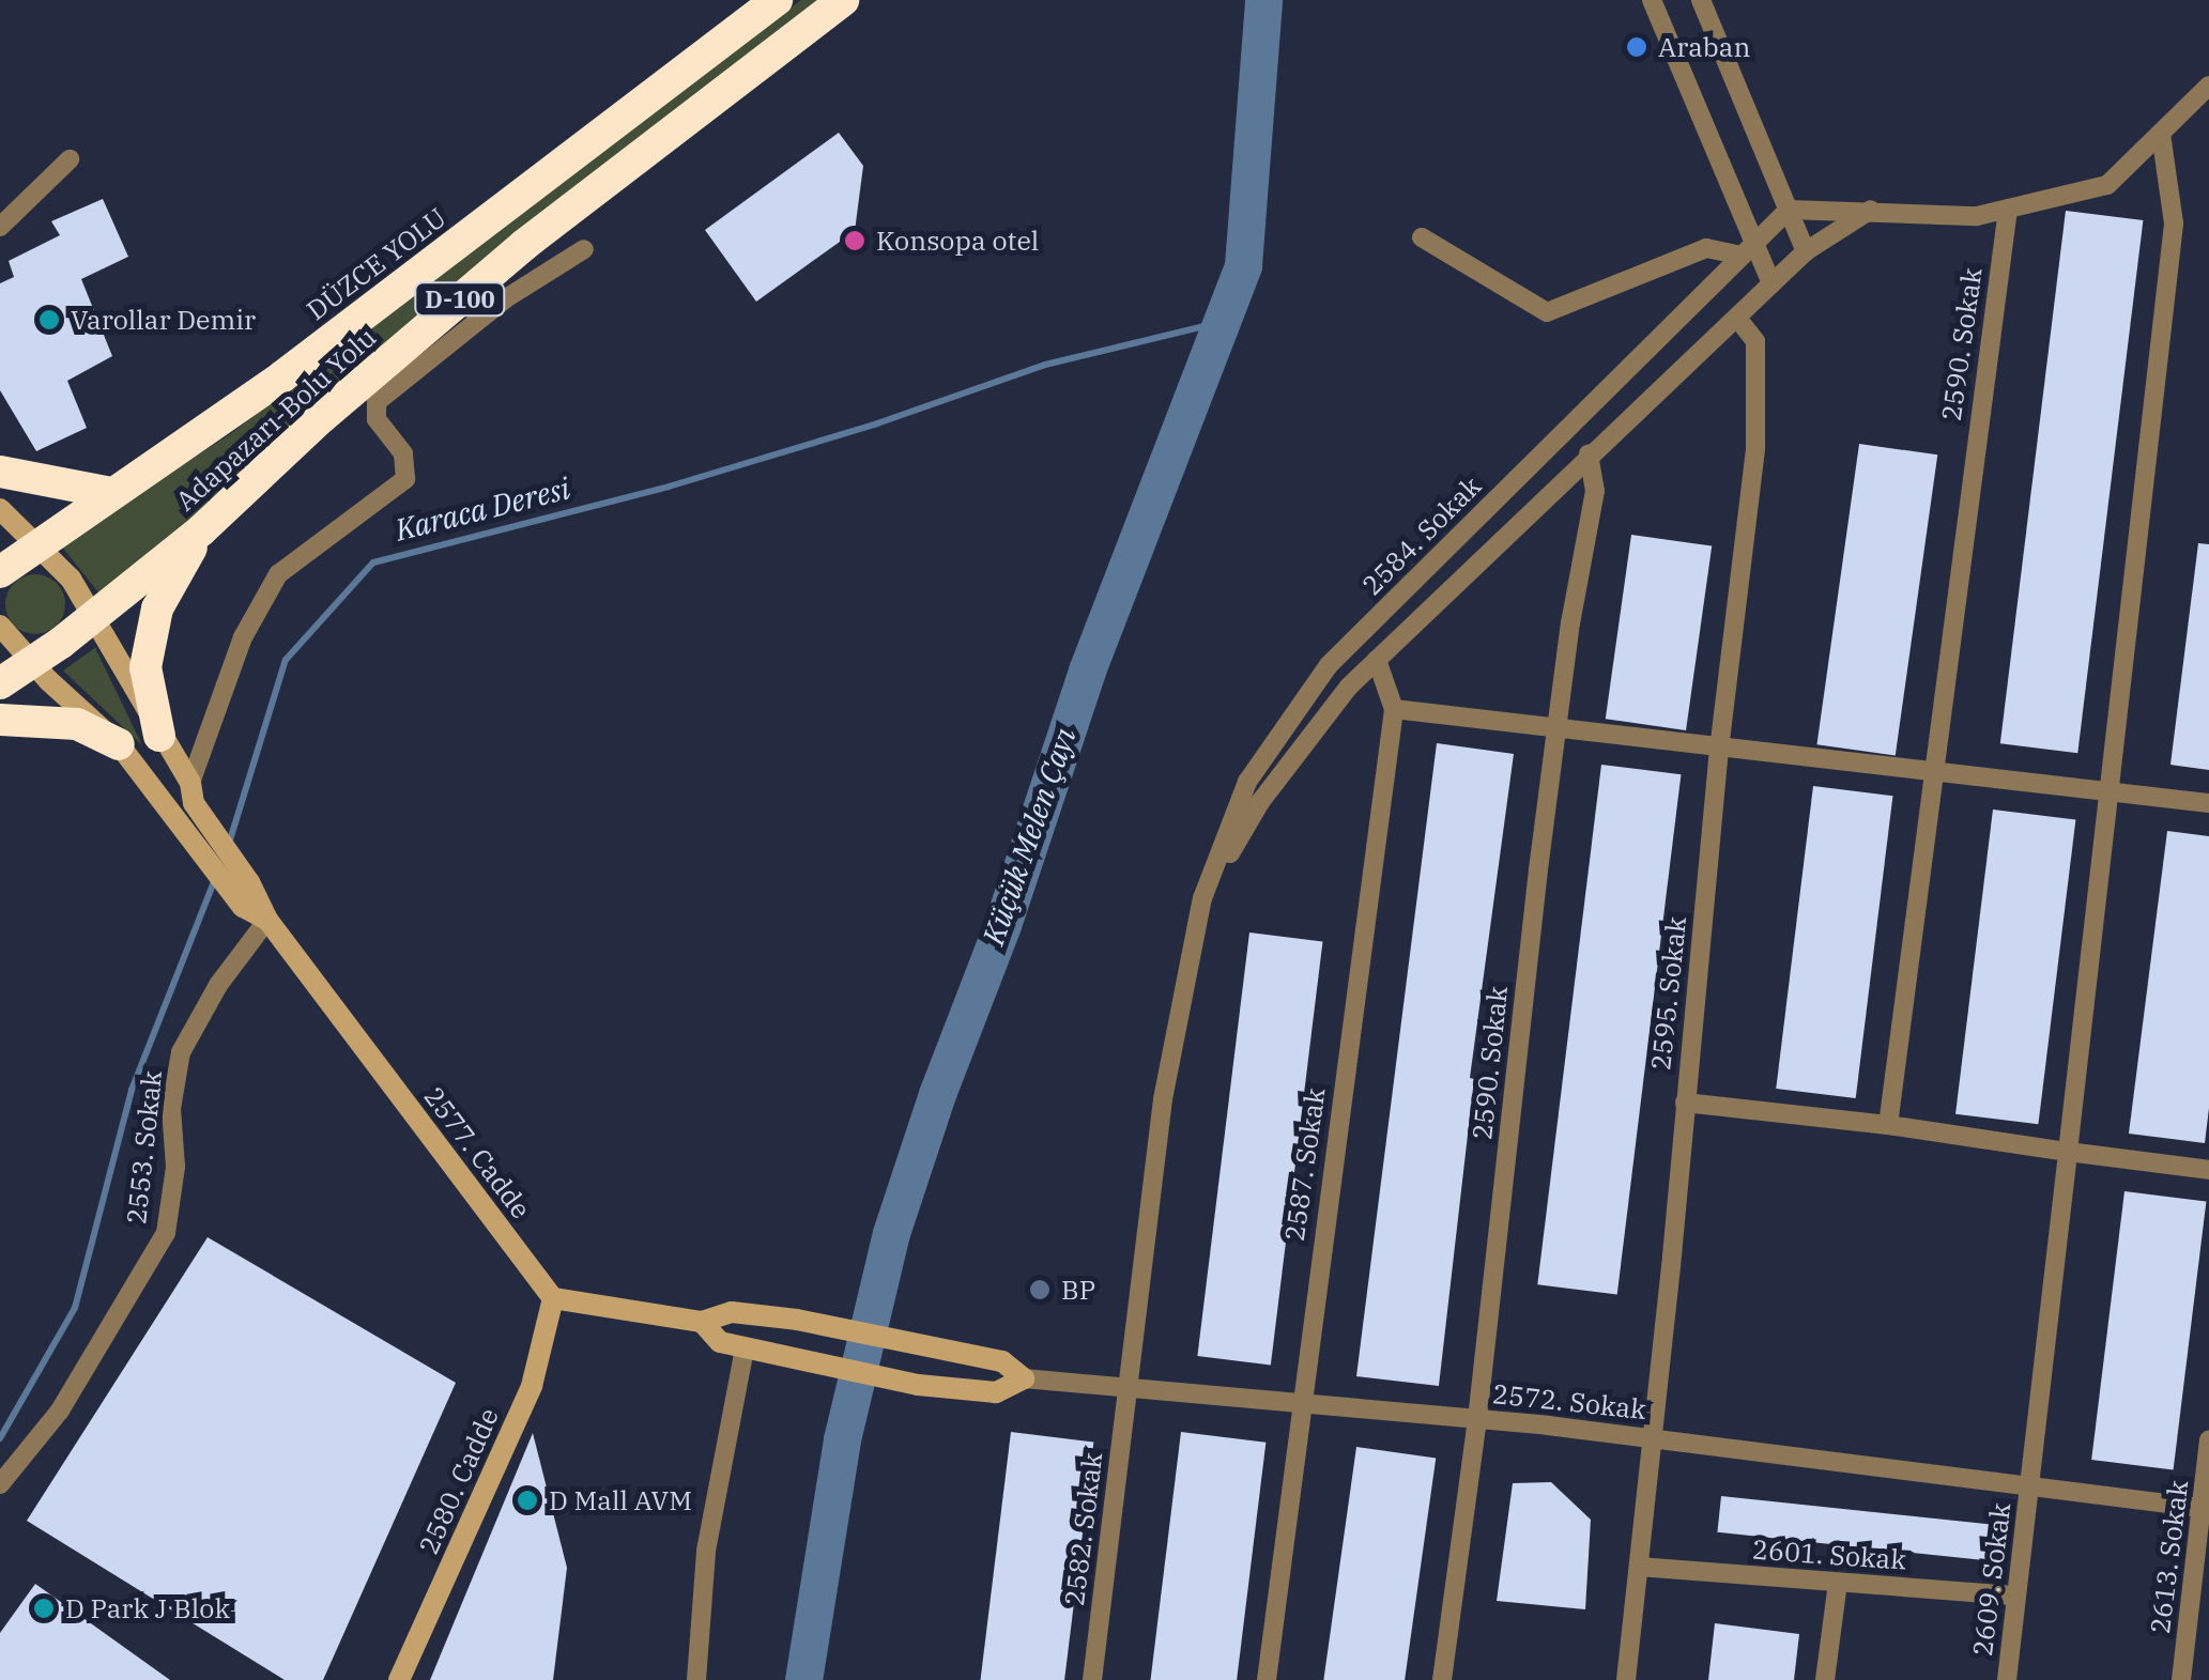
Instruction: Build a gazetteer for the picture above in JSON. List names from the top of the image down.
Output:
{
  "streets": {
    "highway": ["DÜZCE YOLU", "D-100", "Adapazarı-Bolu Yolu"],
    "street": [
      "2590. Sokak",
      "2584. Sokak",
      "2595. Sokak",
      "2553. Sokak",
      "2577. Cadde",
      "2587. Sokak",
      "2572. Sokak",
      "2580. Cadde",
      "2582. Sokak",
      "2601. Sokak",
      "2613. Sokak",
      "2609. Sokak"
    ]
  },
  "crossings": [
    ["2590. Sokak", "2584. Sokak"],
    ["2590. Sokak", "2572. Sokak"],
    ["2584. Sokak", "2595. Sokak"],
    ["2584. Sokak", "2587. Sokak"],
    ["2584. Sokak", "2572. Sokak"],
    ["2584. Sokak", "2582. Sokak"],
    ["2595. Sokak", "2572. Sokak"],
    ["2595. Sokak", "2601. Sokak"],
    ["2553. Sokak", "2577. Cadde"],
    ["2577. Cadde", "2580. Cadde"],
    ["2587. Sokak", "2572. Sokak"],
    ["2572. Sokak", "2582. Sokak"],
    ["2572. Sokak", "2613. Sokak"],
    ["2572. Sokak", "2609. Sokak"],
    ["2601. Sokak", "2609. Sokak"]
  ],
  "water": ["Karaca Deresi", "Küçük Melen Çayı"],
  "places": [
    "Araban",
    "Konsopa otel",
    "Varollar Demir",
    "BP",
    "D Mall AVM",
    "D Park J Blok"
  ]
}
